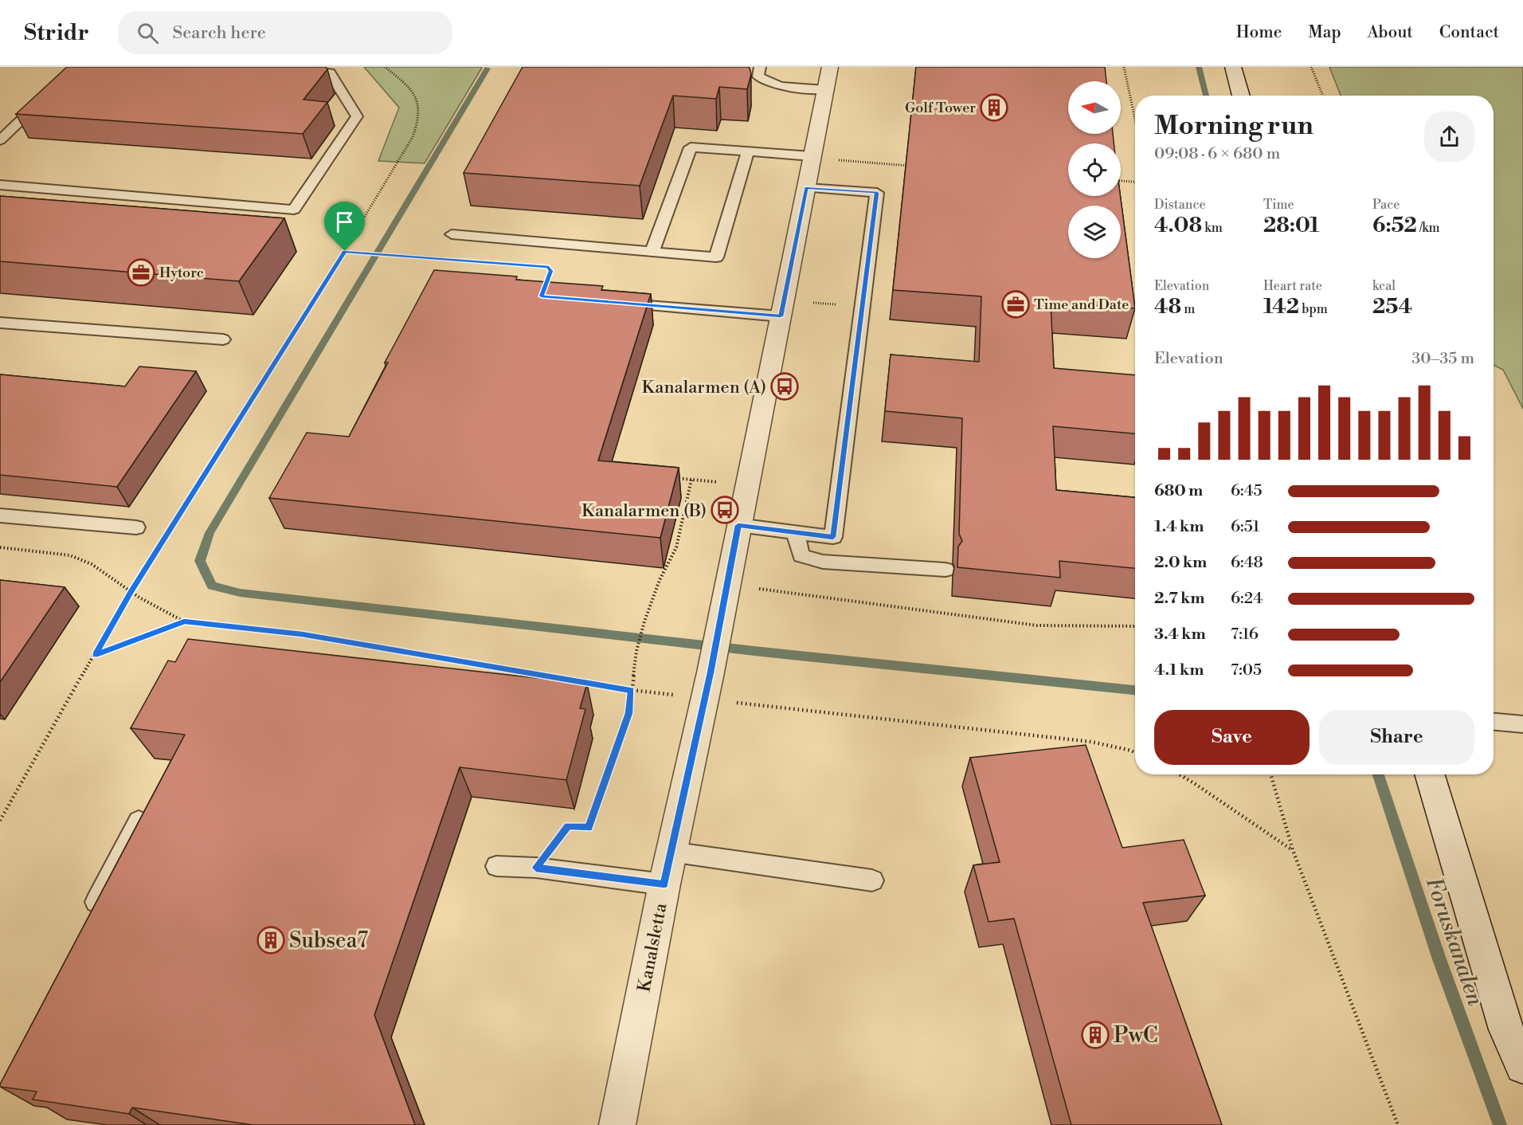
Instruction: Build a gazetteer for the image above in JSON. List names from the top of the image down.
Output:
{
  "streets": {
    "street": ["Kanalsletta"]
  },
  "water": ["Foruskanalen"],
  "places": {
    "building": ["Golf Tower", "Subsea7", "PwC"],
    "office": ["Hytorc", "Time and Date"],
    "bus stop": ["Kanalarmen (A)", "Kanalarmen (B)"]
  },
  "north": "left",
  "page": {
    "header": "Stridr",
    "search": "Search here",
    "nav": [
      "Home",
      "Map",
      "About",
      "Contact"
    ],
    "heading": ["Morning run", "09:08 · 6 × 680 m"],
    "stats": [
      ["Distance", "4.08 km"],
      ["Time", "28:01"],
      ["Pace", "6:52 /km"],
      ["Elevation", "48 m"],
      ["Heart rate", "142 bpm"],
      ["kcal", "254"]
    ],
    "chart": ["Elevation", "30–35 m"],
    "list": [
      {
        "name": "680 m",
        "note": "6:45"
      },
      {
        "name": "1.4 km",
        "note": "6:51"
      },
      {
        "name": "2.0 km",
        "note": "6:48"
      },
      {
        "name": "2.7 km",
        "note": "6:24"
      },
      {
        "name": "3.4 km",
        "note": "7:16"
      },
      {
        "name": "4.1 km",
        "note": "7:05"
      }
    ],
    "buttons": ["Save", "Share"]
  }
}
